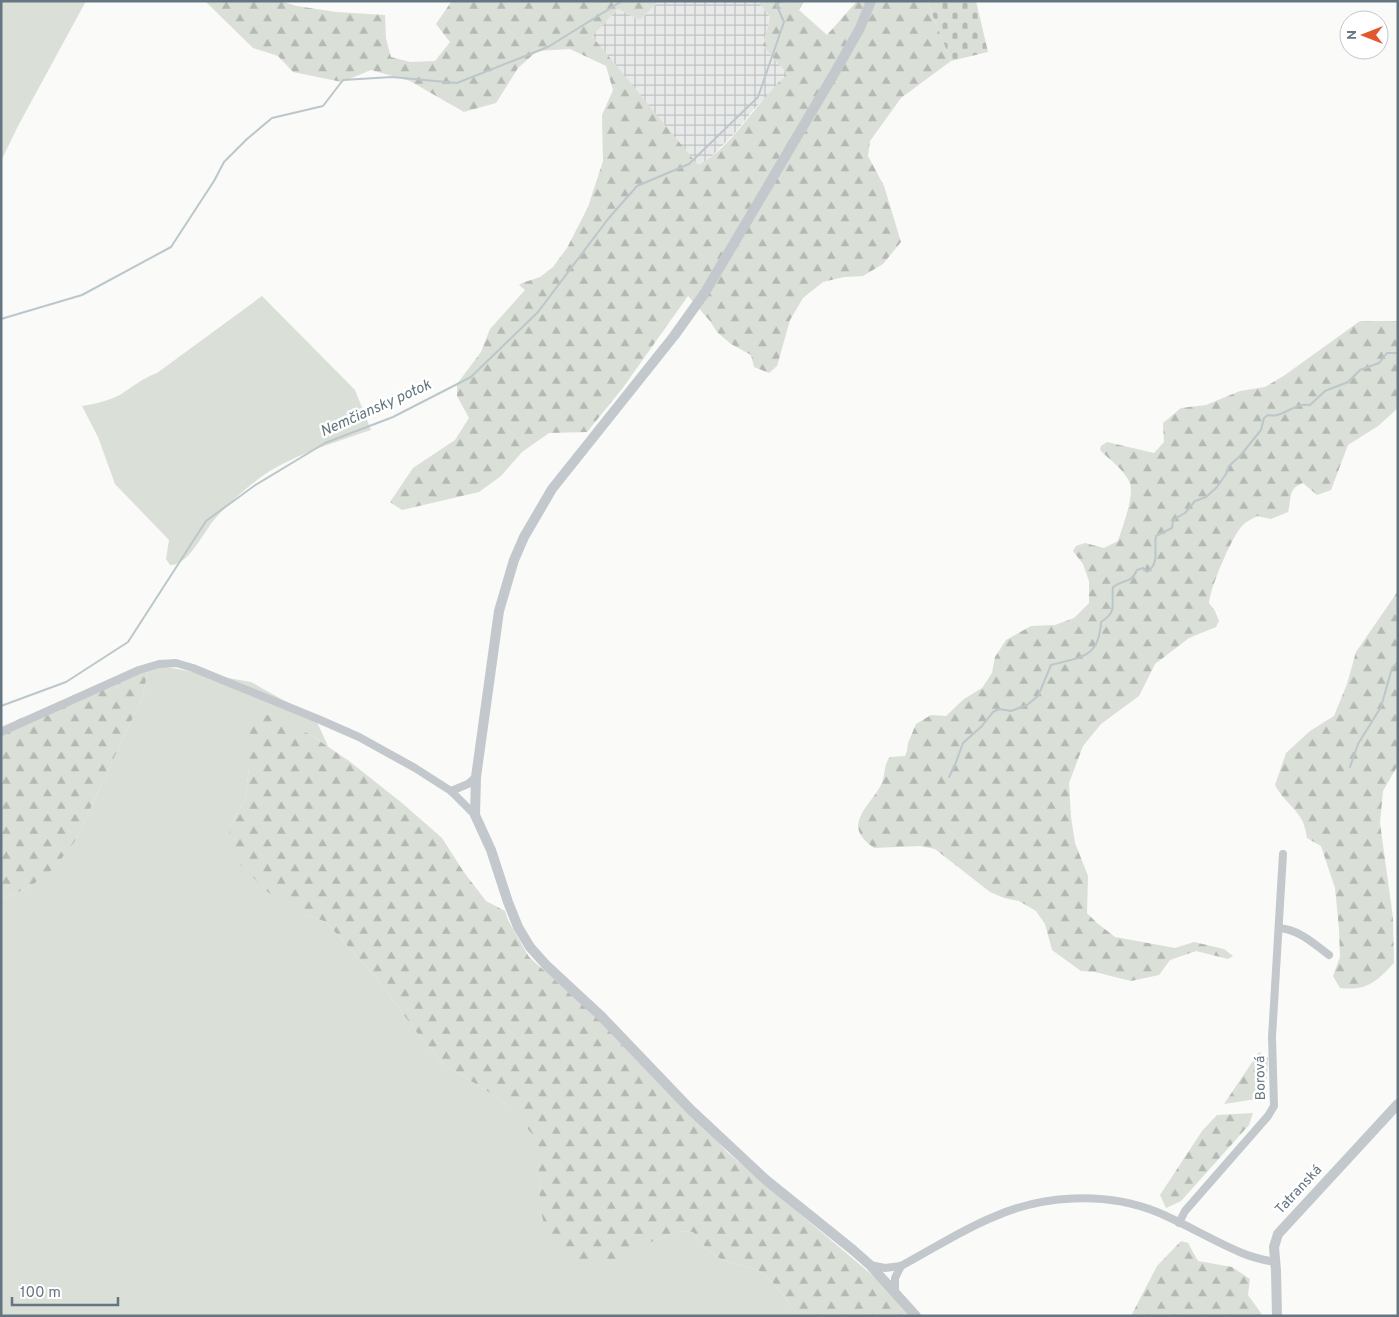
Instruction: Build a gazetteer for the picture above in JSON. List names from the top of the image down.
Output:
{
  "streets": {
    "street": ["Borová", "Tatranská"]
  },
  "water": ["Nemčiansky potok"],
  "scale_bar": "100 m",
  "north": "left"
}
